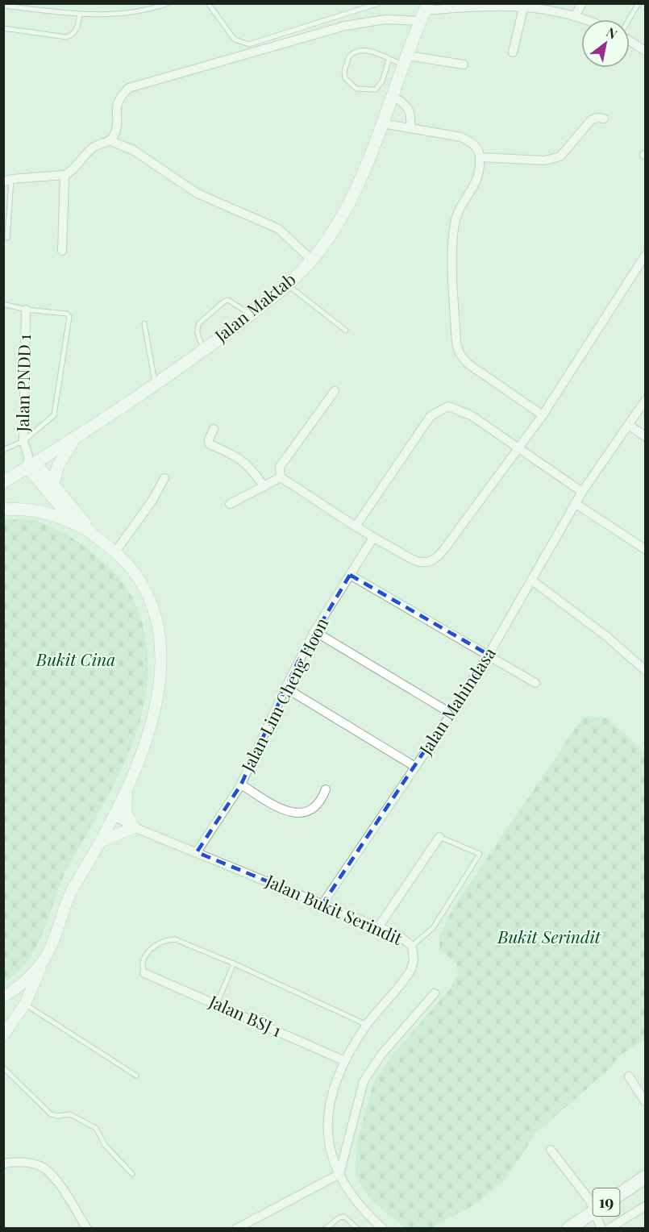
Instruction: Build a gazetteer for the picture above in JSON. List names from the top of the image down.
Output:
{
  "streets": {
    "main road": ["Jalan Maktab", "19"],
    "street": [
      "Jalan PNDD 1",
      "Jalan Lim Cheng Hoon",
      "Jalan Mahindasa",
      "Jalan Bukit Serindit",
      "Jalan BSJ 1"
    ]
  },
  "crossings": [
    ["Jalan Maktab", "Jalan PNDD 1"],
    ["Jalan Lim Cheng Hoon", "Jalan Bukit Serindit"],
    ["Jalan Mahindasa", "Jalan Bukit Serindit"],
    ["Jalan Bukit Serindit", "Jalan BSJ 1"]
  ],
  "parks": ["Bukit Cina", "Bukit Serindit"],
  "north": "top right"
}
